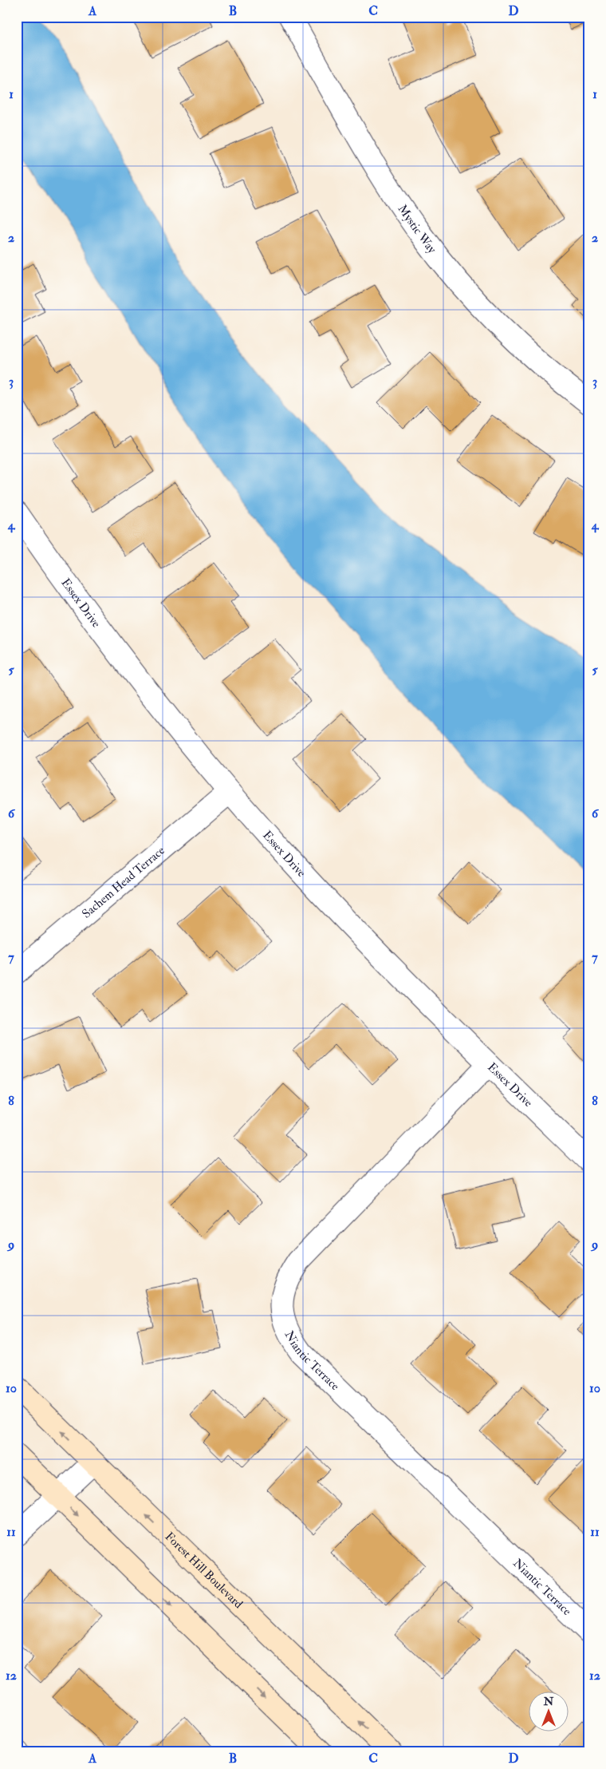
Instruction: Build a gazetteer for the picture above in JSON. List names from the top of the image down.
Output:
{
  "streets": {
    "main road": ["Forest Hill Boulevard"],
    "street": [
      "Mystic Way",
      "Essex Drive",
      "Sachem Head Terrace",
      "Niantic Terrace"
    ]
  },
  "crossings": [
    ["Essex Drive", "Sachem Head Terrace"],
    ["Essex Drive", "Niantic Terrace"]
  ],
  "north": "top",
  "grid": {
    "columns": [
      "A",
      "B",
      "C",
      "D"
    ],
    "rows": [
      "1",
      "2",
      "3",
      "4",
      "5",
      "6",
      "7",
      "8",
      "9",
      "10",
      "11",
      "12"
    ]
  }
}
